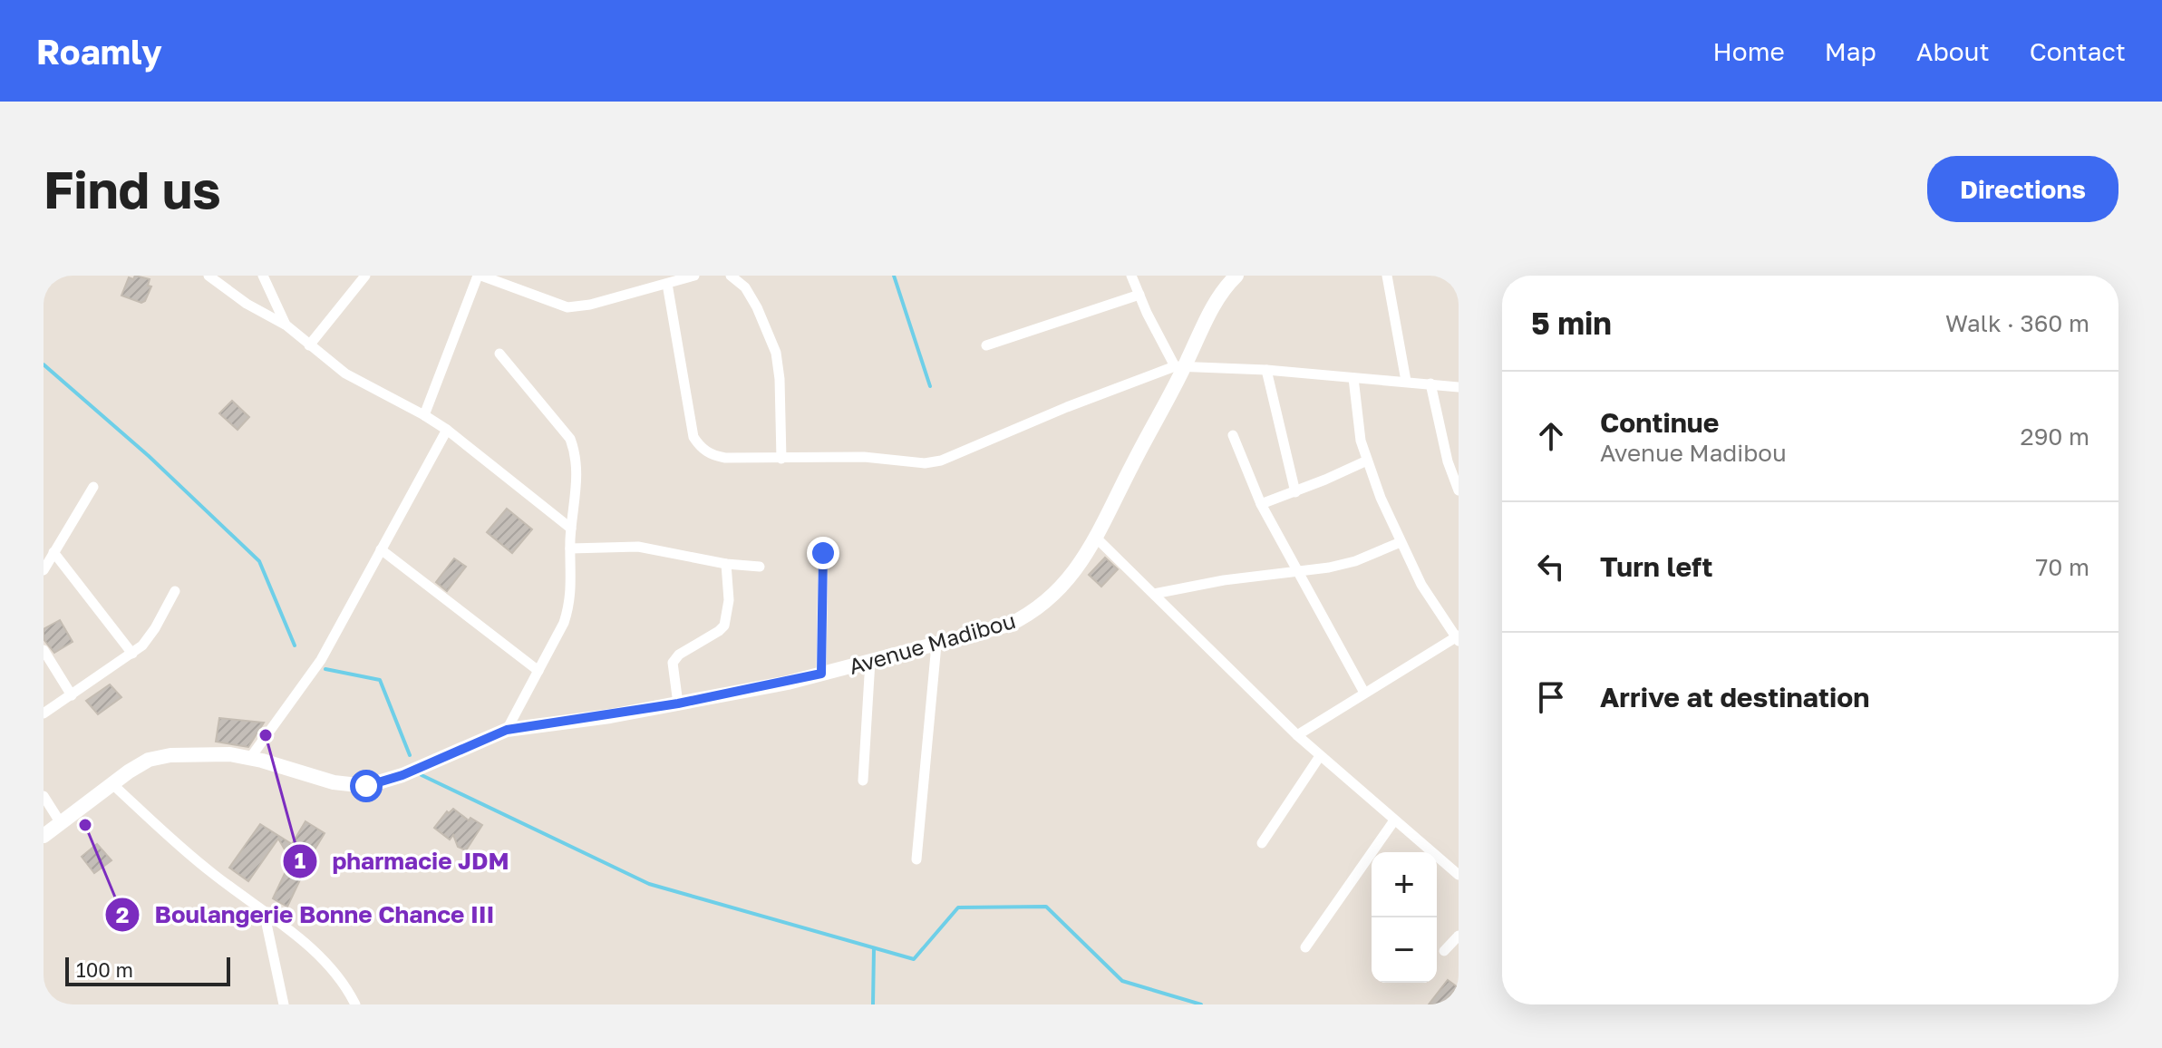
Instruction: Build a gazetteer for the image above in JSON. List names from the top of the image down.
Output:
{
  "streets": {
    "street": ["Avenue Madibou"]
  },
  "places": ["pharmacie JDM", "Boulangerie Bonne Chance III"],
  "scale_bar": "100 m",
  "page": {
    "header": "Roamly",
    "nav": [
      "Home",
      "Map",
      "About",
      "Contact"
    ],
    "buttons": "Directions",
    "title": "Find us",
    "heading": ["5 min", "Walk · 360 m"],
    "list": [
      ["Continue", "Avenue Madibou", "290 m"],
      ["Turn left", "70 m"],
      "Arrive at destination"
    ],
    "map_buttons": ["+", "−"],
    "scale": "100 m"
  }
}
